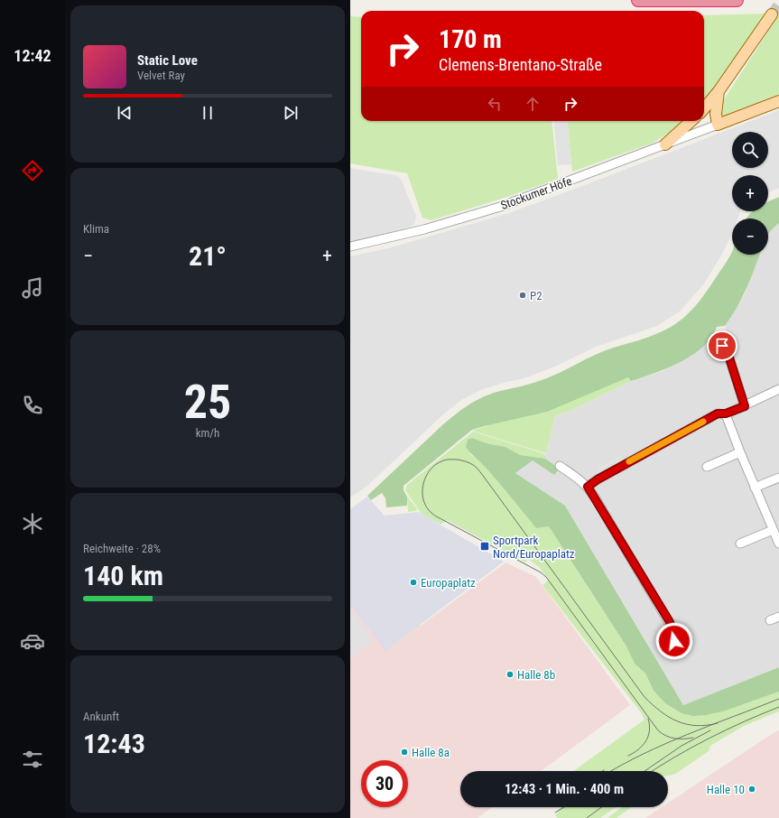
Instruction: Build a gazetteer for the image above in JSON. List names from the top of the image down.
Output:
{
  "streets": {
    "street": ["Stockumer Höfe"]
  },
  "places": {
    "other": [
      "P2",
      "Europaplatz",
      "Halle 8b",
      "Halle 8a",
      "Halle 10"
    ],
    "transit": ["Sportpark Nord/Europaplatz"]
  },
  "page": {
    "tabs": "12:42",
    "turn": ["170 m", "Clemens-Brentano-Straße"],
    "song": ["Static Love", "Velvet Ray"],
    "map_buttons": ["+", "−"],
    "tile": [
      "Klima",
      ["25", "km/h"],
      ["Reichweite · 28%", "140 km"],
      ["Ankunft", "12:43"]
    ],
    "heat": ["−", "21°", "+"],
    "limit": "30",
    "trip": "12:43 · 1 Min. · 400 m"
  }
}
